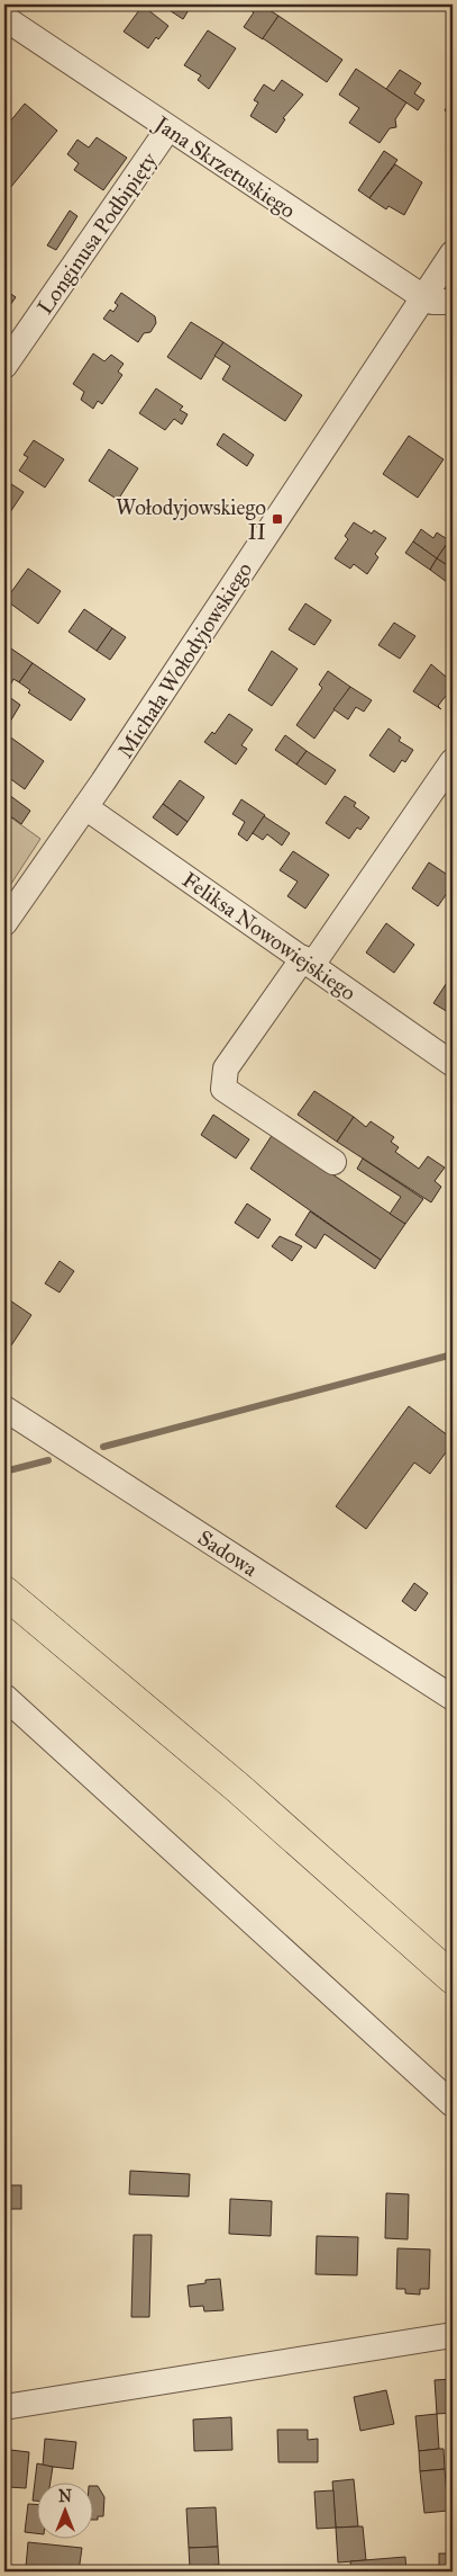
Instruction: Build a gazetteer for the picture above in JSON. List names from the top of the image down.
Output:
{
  "streets": {
    "street": [
      "Jana Skrzetuskiego",
      "Longinusa Podbipięty",
      "Michała Wołodyjowskiego",
      "Feliksa Nowowiejskiego",
      "Sadowa"
    ]
  },
  "crossings": [
    ["Jana Skrzetuskiego", "Longinusa Podbipięty"],
    ["Jana Skrzetuskiego", "Michała Wołodyjowskiego"],
    ["Michała Wołodyjowskiego", "Feliksa Nowowiejskiego"]
  ],
  "places": {
    "transit": ["Wołodyjowskiego II"]
  },
  "north": "top"
}
